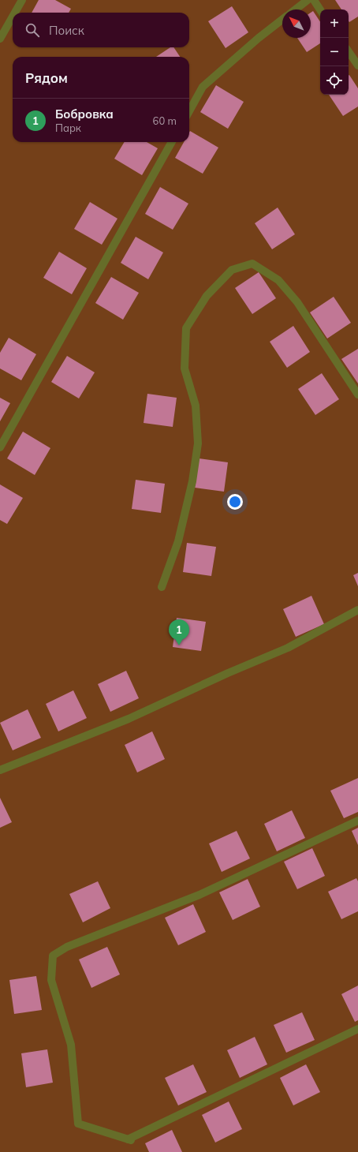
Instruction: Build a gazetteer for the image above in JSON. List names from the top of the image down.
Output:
{
  "north": "top left",
  "page": {
    "map_buttons": ["+", "−"],
    "search": "Поиск",
    "heading": "Рядом",
    "list": [
      {
        "mark": "1",
        "name": "Бобровка",
        "note": "Парк",
        "value": "60 m"
      }
    ],
    "pins": "1"
  }
}
